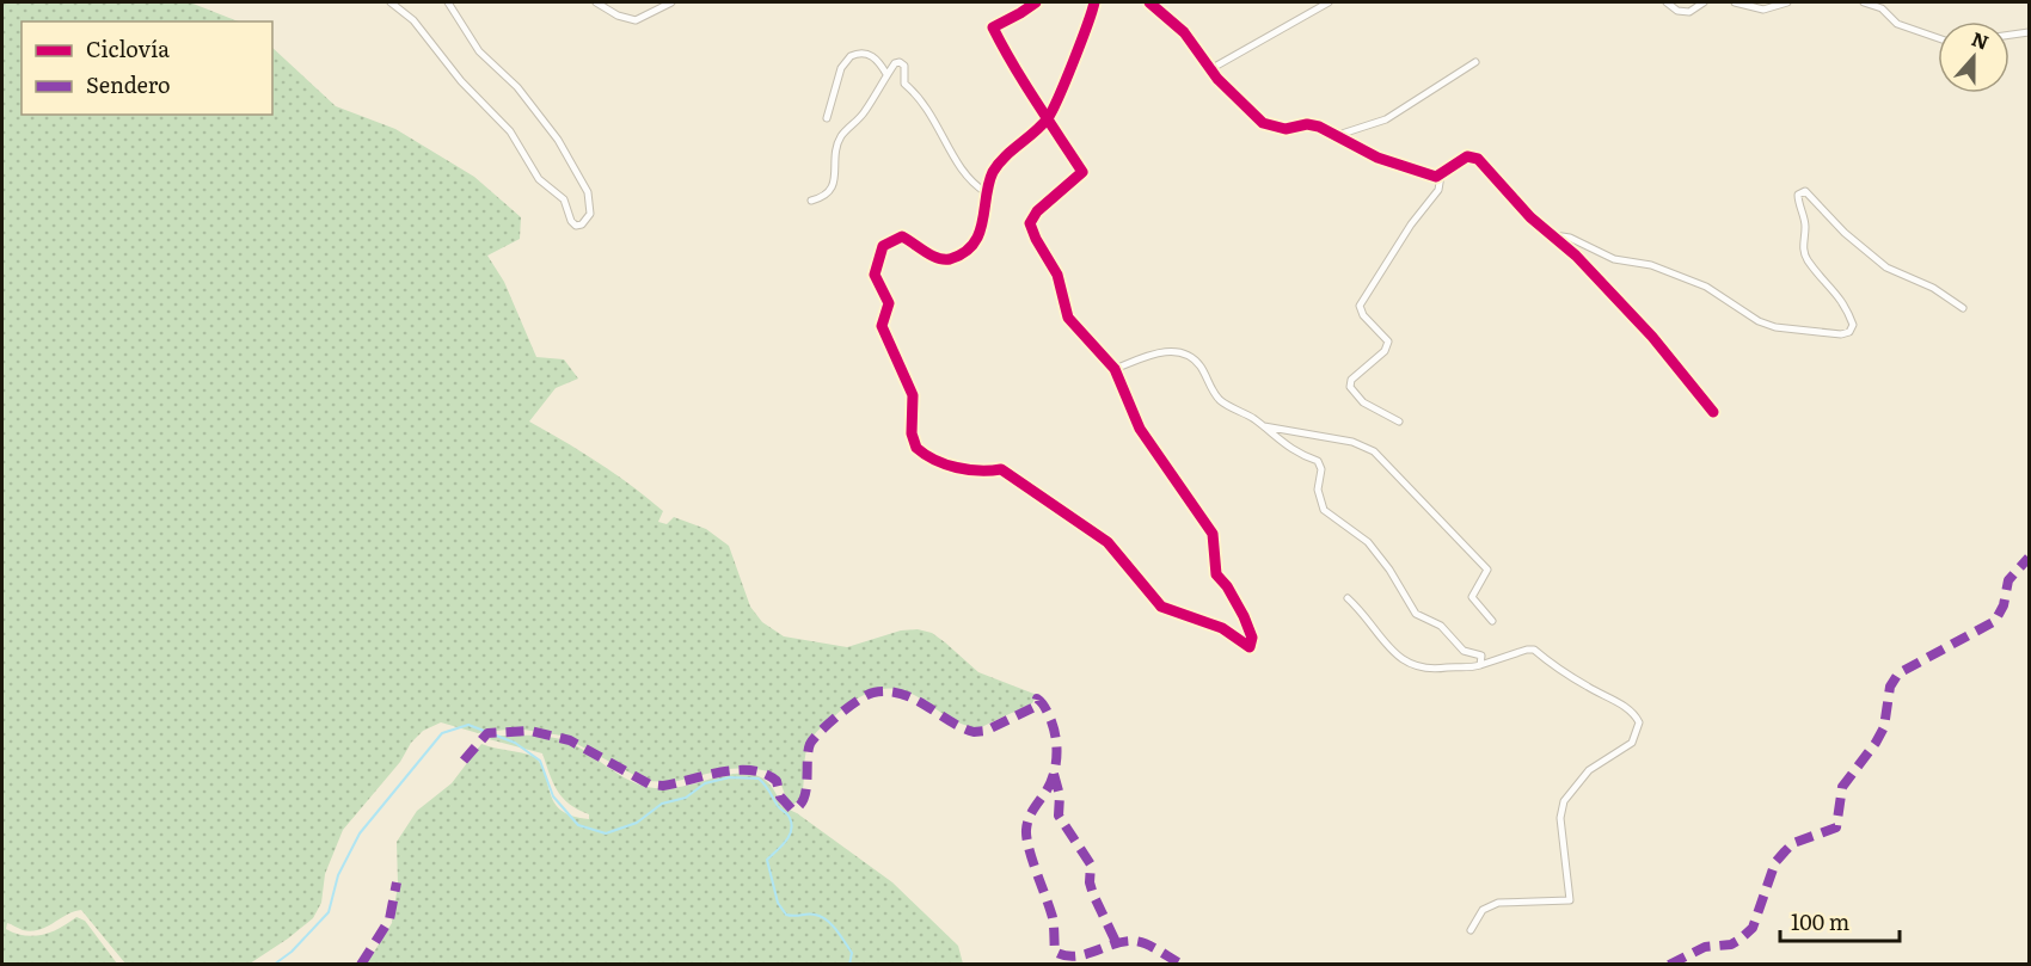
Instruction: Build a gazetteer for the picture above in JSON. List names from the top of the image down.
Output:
{
  "legend": ["Ciclovía", "Sendero"],
  "scale_bar": "100 m",
  "north": "top"
}
